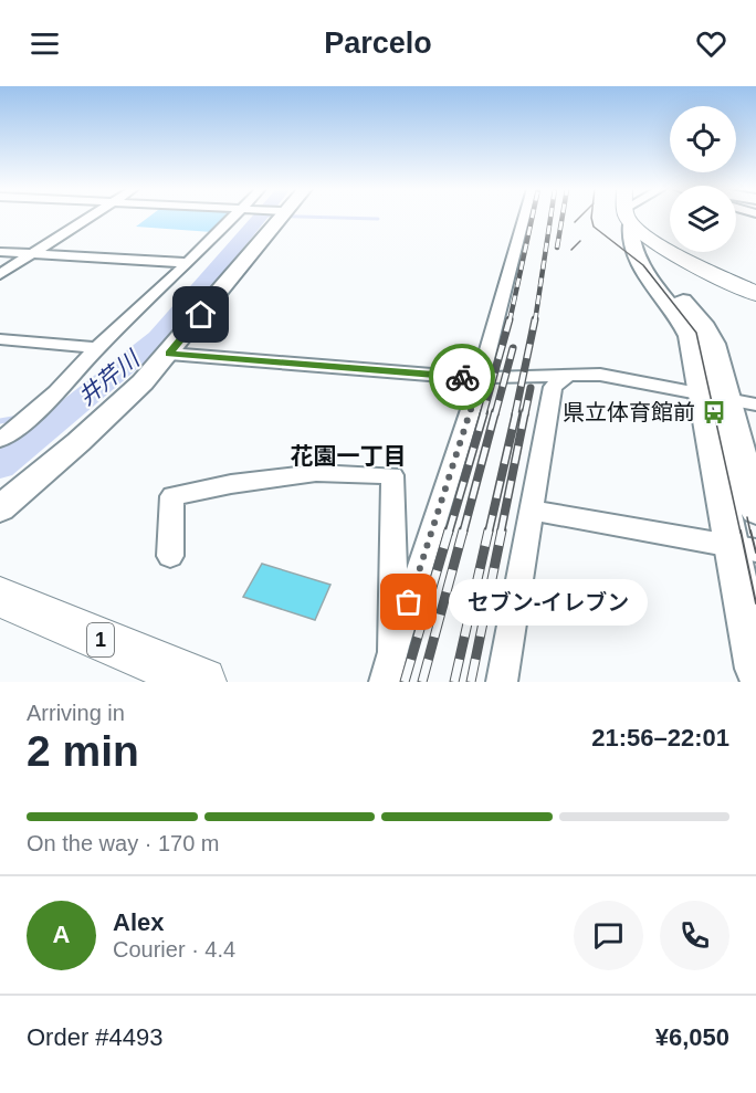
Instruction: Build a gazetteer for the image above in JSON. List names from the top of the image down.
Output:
{
  "streets": {
    "main road": ["1"]
  },
  "districts": ["花園一丁目"],
  "water": ["井芹川"],
  "places": {
    "bus stop": ["県立体育館前"],
    "other": ["セブン-イレブン"]
  },
  "page": {
    "header": "Parcelo",
    "bubble": "セブン-イレブン",
    "heading": ["2 min", "Arriving in", "21:56–22:01"],
    "panel": [
      "Alex",
      "Courier · 4.4",
      "Order #4493",
      "¥6,050"
    ],
    "bar": "On the way · 170 m",
    "round": "A"
  }
}
